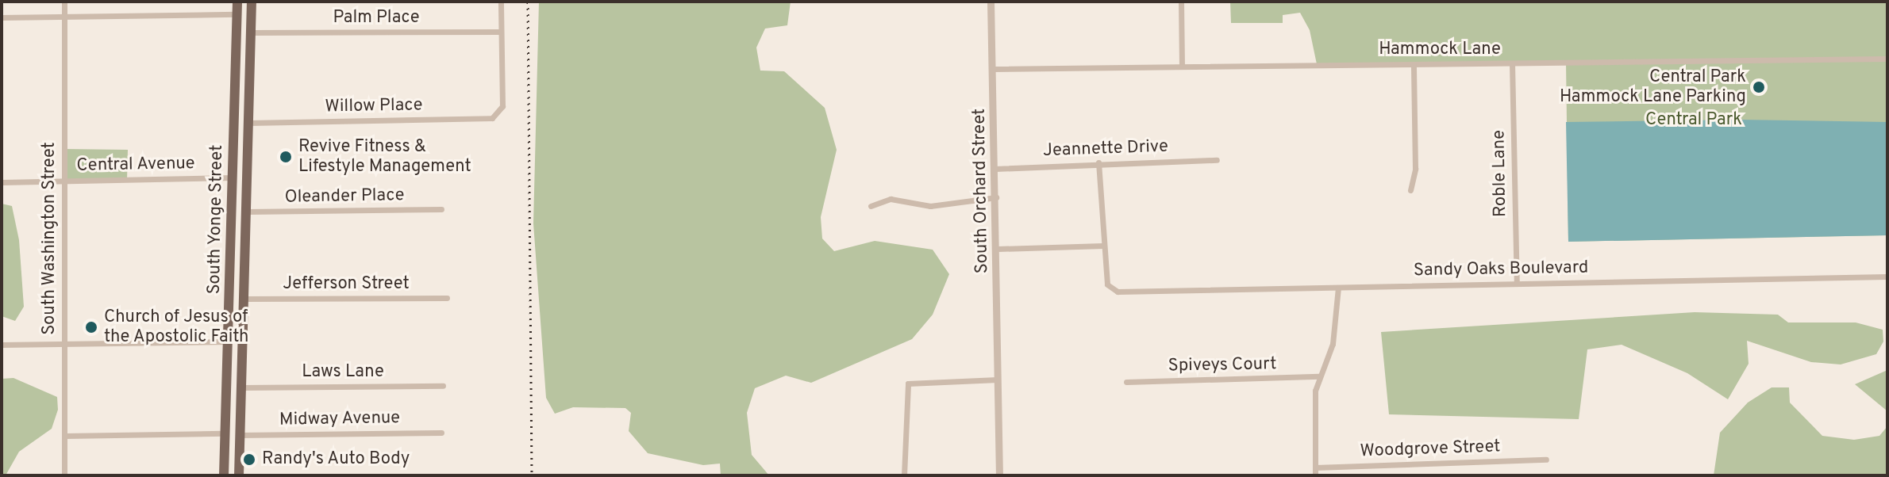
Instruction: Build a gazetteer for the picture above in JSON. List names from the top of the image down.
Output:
{
  "streets": {
    "main road": ["South Yonge Street"],
    "street": [
      "Palm Place",
      "Hammock Lane",
      "Willow Place",
      "Jeannette Drive",
      "Central Avenue",
      "Roble Lane",
      "South Orchard Street",
      "Oleander Place",
      "South Washington Street",
      "Sandy Oaks Boulevard",
      "Jefferson Street",
      "Spiveys Court",
      "Laws Lane",
      "Midway Avenue",
      "Woodgrove Street"
    ]
  },
  "crossings": [
    ["Palm Place", "Willow Place"],
    ["Palm Place", "South Yonge Street"],
    ["Hammock Lane", "Roble Lane"],
    ["Hammock Lane", "South Orchard Street"],
    ["Willow Place", "South Yonge Street"],
    ["Jeannette Drive", "South Orchard Street"],
    ["Central Avenue", "South Yonge Street"],
    ["Central Avenue", "South Washington Street"],
    ["Roble Lane", "Sandy Oaks Boulevard"],
    ["Oleander Place", "South Yonge Street"],
    ["South Yonge Street", "Jefferson Street"],
    ["South Yonge Street", "Laws Lane"],
    ["South Yonge Street", "Midway Avenue"]
  ],
  "parks": ["Central Park"],
  "places": [
    "Central Park Hammock Lane Parking",
    "Revive Fitness & Lifestyle Management",
    "Church of Jesus of the Apostolic Faith",
    "Randy's Auto Body"
  ]
}
